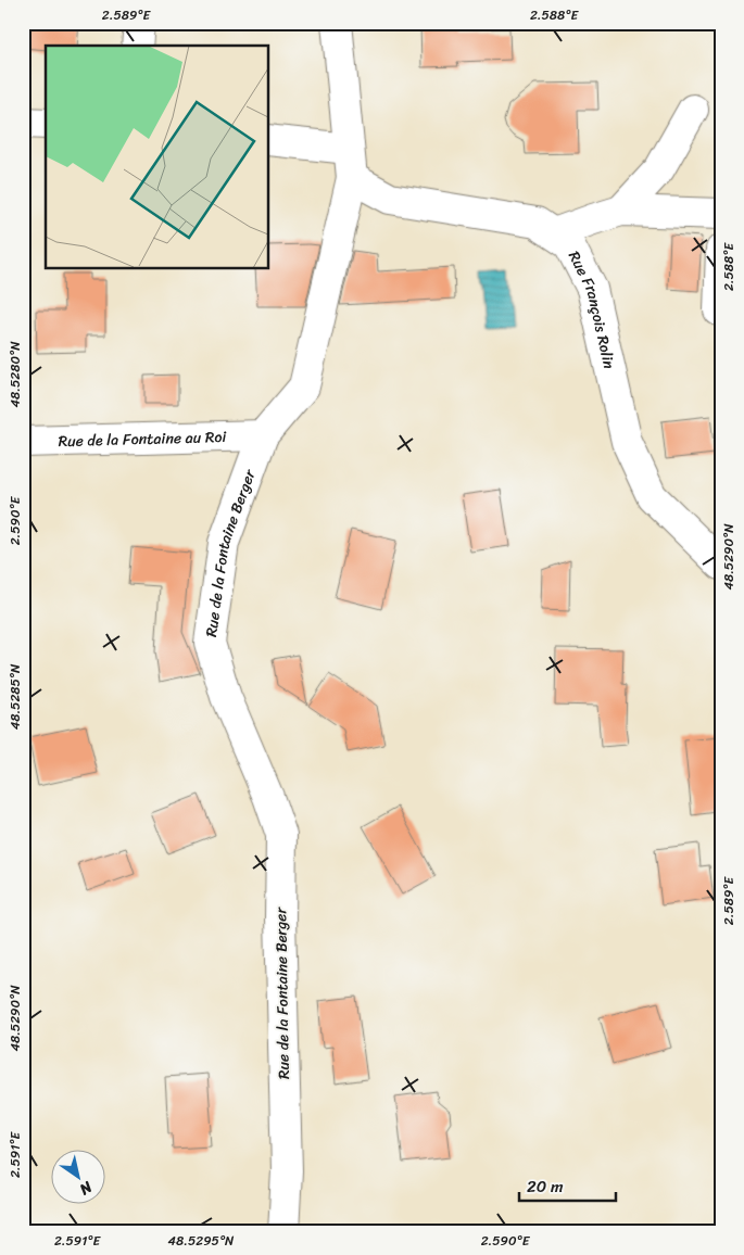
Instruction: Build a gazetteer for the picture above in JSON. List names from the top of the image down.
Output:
{
  "streets": {
    "street": ["Rue François Rolin", "Rue de la Fontaine au Roi", "Rue de la Fontaine Berger"]
  },
  "crossings": [
    ["Rue François Rolin", "Rue de la Fontaine Berger"],
    ["Rue de la Fontaine au Roi", "Rue de la Fontaine Berger"]
  ],
  "scale_bar": "20 m",
  "north": "bottom right",
  "coordinates": [
    "2.589°E",
    "2.588°E",
    "48.5280°N",
    "2.590°E",
    "48.5290°N",
    "48.5285°N",
    "2.591°E",
    "48.5295°N"
  ]
}
